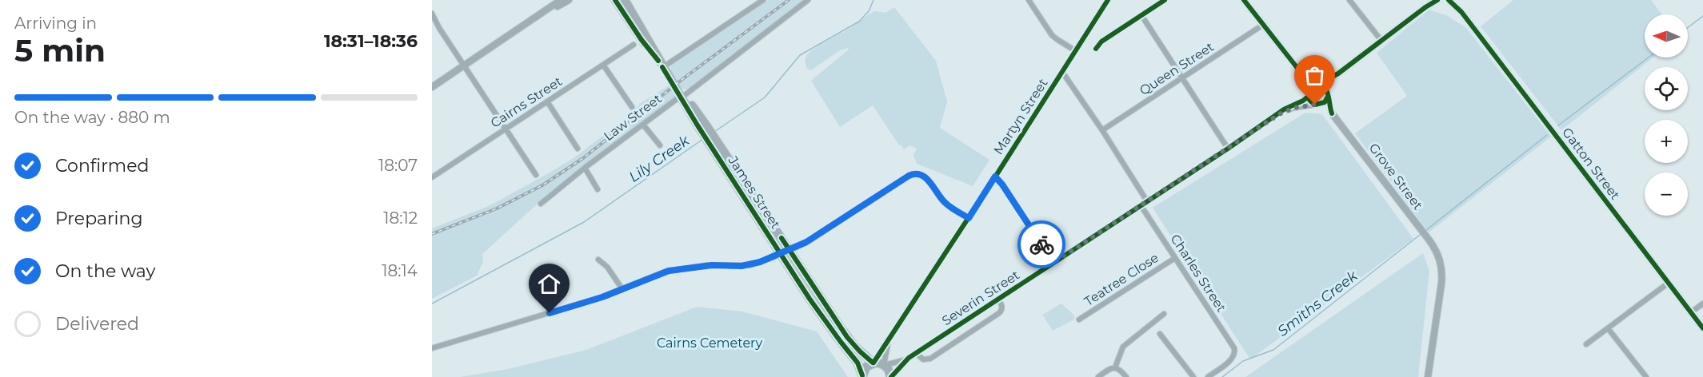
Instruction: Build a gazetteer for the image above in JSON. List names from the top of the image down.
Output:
{
  "streets": {
    "main road": ["James Street"],
    "street": [
      "Queen Street",
      "Cairns Street",
      "Martyn Street",
      "Law Street",
      "Gatton Street",
      "Grove Street",
      "Charles Street",
      "Teatree Close",
      "Severin Street"
    ]
  },
  "crossings": [
    ["Martyn Street", "James Street"],
    ["Martyn Street", "Severin Street"],
    ["Law Street", "James Street"],
    ["Grove Street", "Severin Street"],
    ["Charles Street", "Teatree Close"],
    ["Charles Street", "Severin Street"]
  ],
  "water": ["Lily Creek", "Smiths Creek"],
  "parks": ["Cairns Cemetery"],
  "north": "left",
  "page": {
    "heading": ["5 min", "Arriving in", "18:31–18:36"],
    "map_buttons": ["+", "−"],
    "bar": "On the way · 880 m",
    "list": [
      ["Confirmed", "18:07"],
      ["Preparing", "18:12"],
      ["On the way", "18:14"],
      "Delivered"
    ]
  }
}
